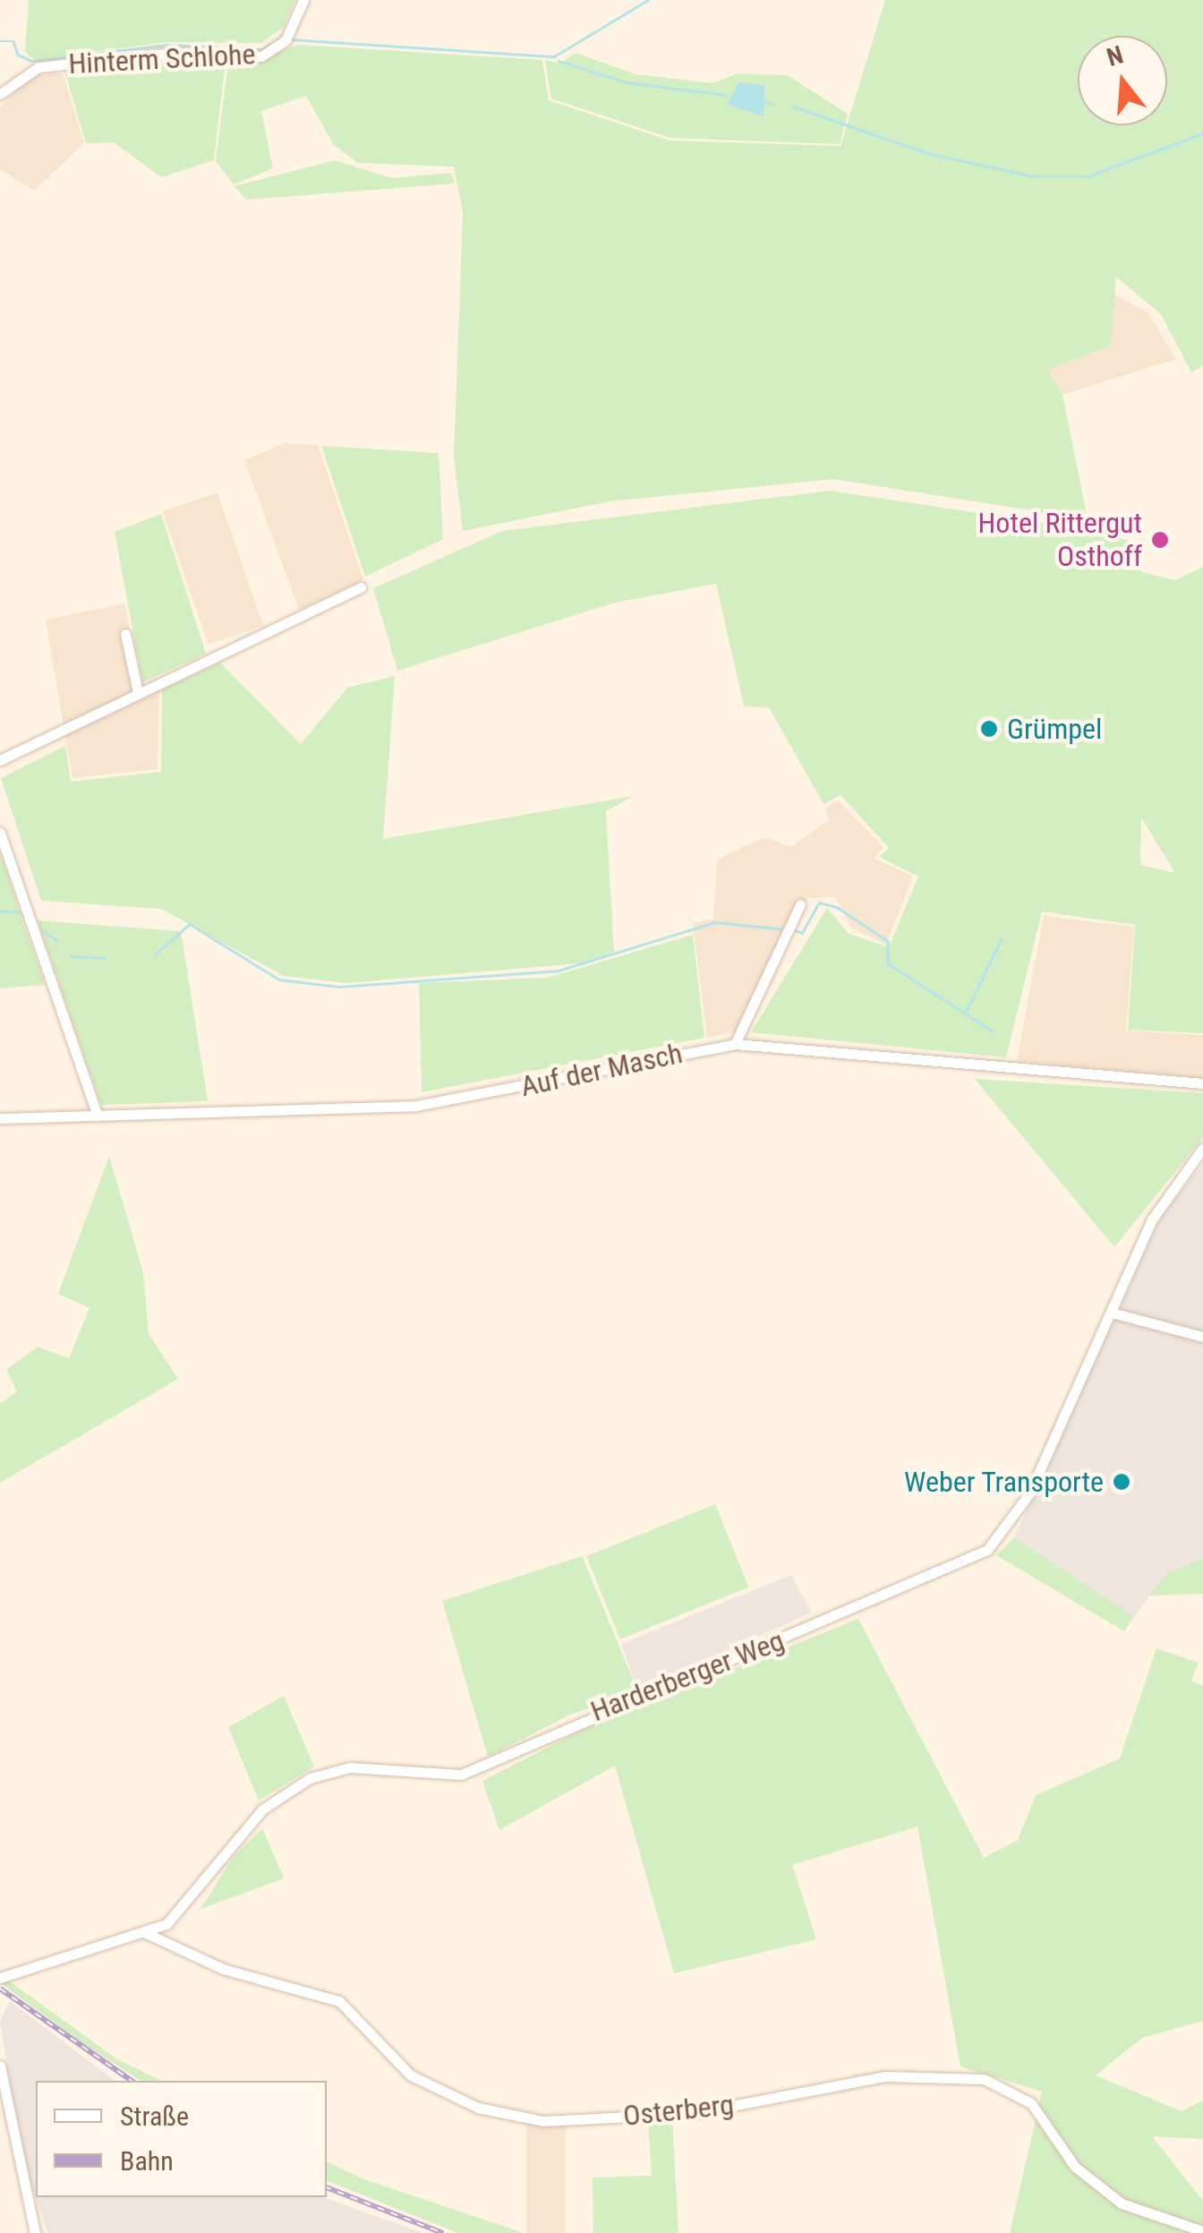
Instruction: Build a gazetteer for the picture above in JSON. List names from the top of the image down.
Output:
{
  "streets": {
    "street": [
      "Hinterm Schlohe",
      "Auf der Masch",
      "Harderberger Weg",
      "Osterberg"
    ]
  },
  "crossings": [
    ["Harderberger Weg", "Osterberg"]
  ],
  "places": ["Hotel Rittergut Osthoff", "Grümpel", "Weber Transporte"],
  "legend": ["Straße", "Bahn"],
  "north": "top"
}
